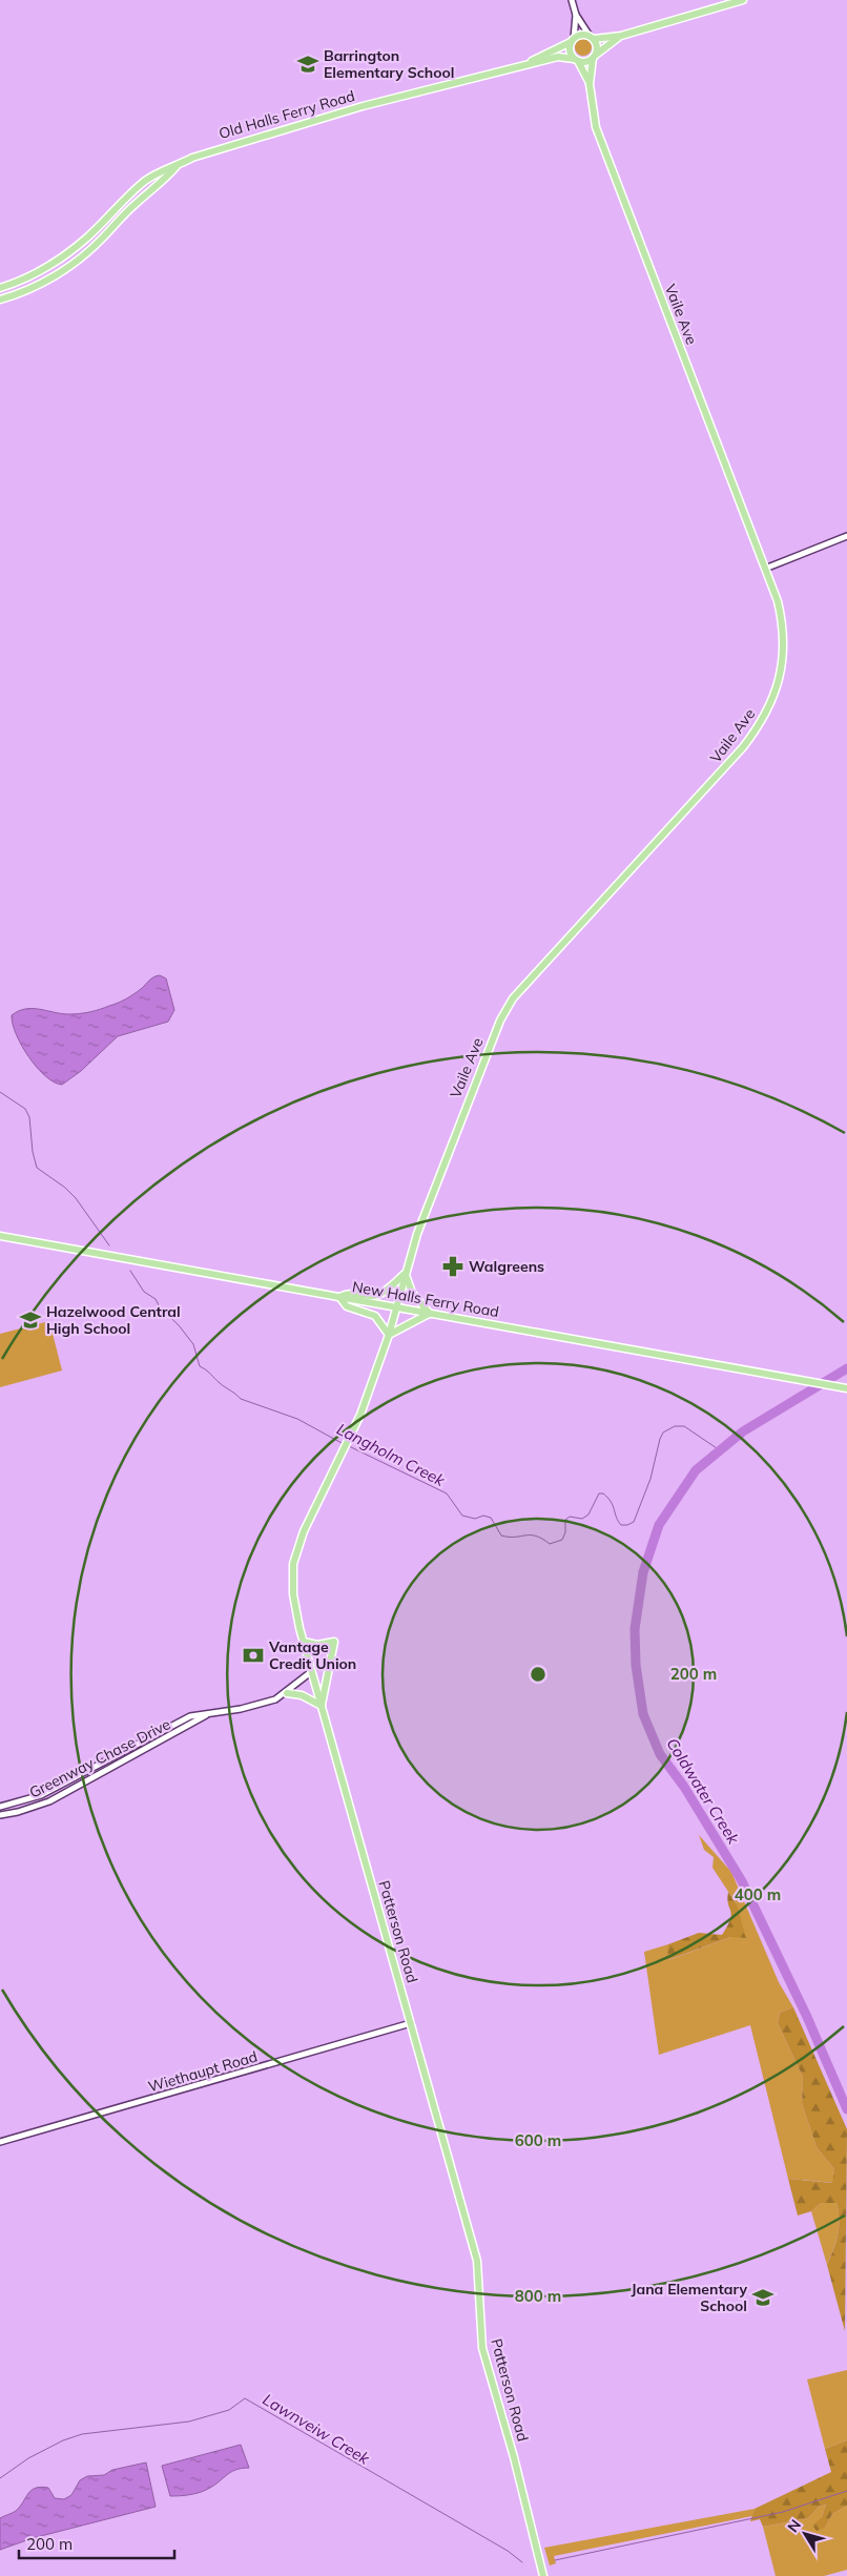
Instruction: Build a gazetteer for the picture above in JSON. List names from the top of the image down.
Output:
{
  "streets": {
    "main road": [
      "Old Halls Ferry Road",
      "Vaile Ave",
      "New Halls Ferry Road",
      "Patterson Road"
    ],
    "street": ["Greenway Chase Drive", "Wiethaupt Road"]
  },
  "crossings": [
    ["Vaile Ave", "New Halls Ferry Road"],
    ["Vaile Ave", "Patterson Road"],
    ["New Halls Ferry Road", "Patterson Road"],
    ["Greenway Chase Drive", "Patterson Road"],
    ["Patterson Road", "Wiethaupt Road"]
  ],
  "water": ["Langholm Creek", "Coldwater Creek", "Lawnveiw Creek"],
  "places": {
    "school or university": ["Barrington Elementary School", "Hazelwood Central High School", "Jana Elementary School"],
    "pharmacy": ["Walgreens"],
    "bank": ["Vantage Credit Union"]
  },
  "scale_bar": "200 m",
  "north": "top left",
  "rings": [
    "200 m",
    "400 m",
    "600 m",
    "800 m"
  ]
}
